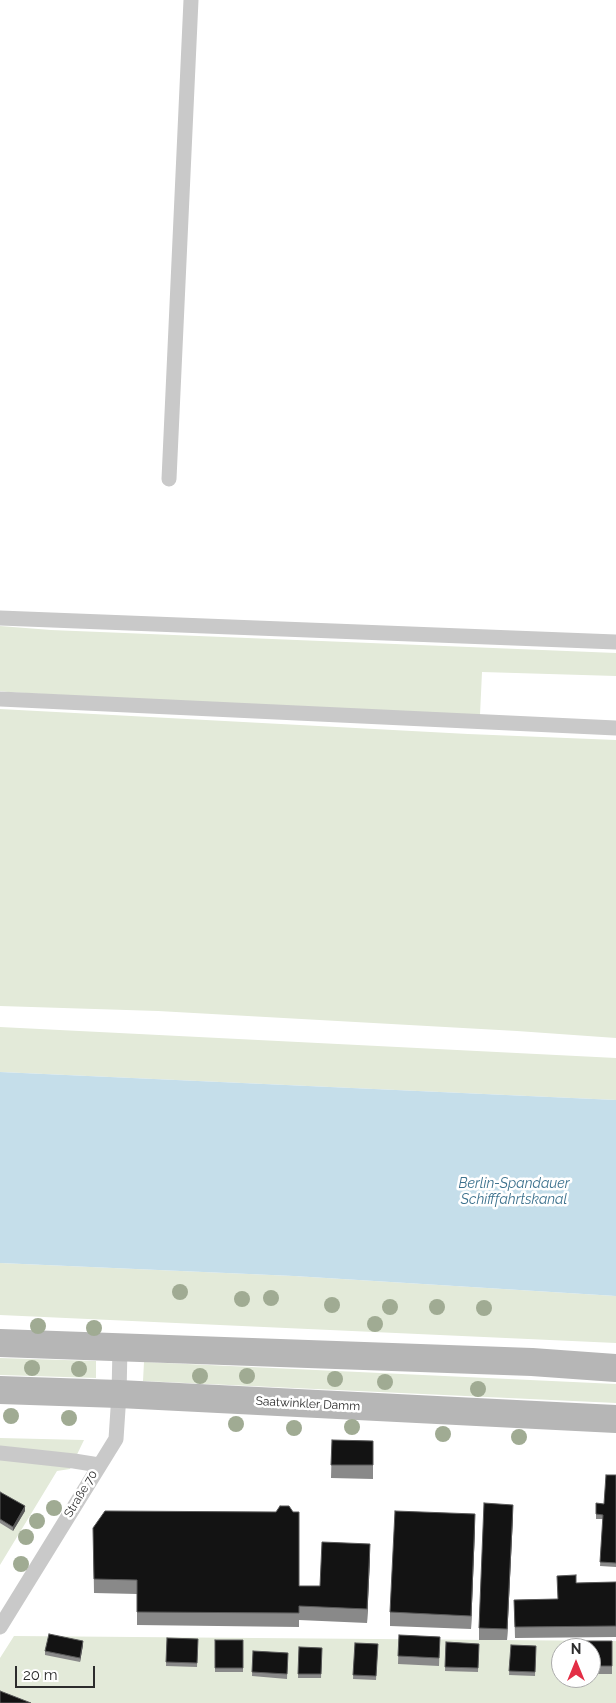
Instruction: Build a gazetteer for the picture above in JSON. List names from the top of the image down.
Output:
{
  "streets": {
    "main road": ["Saatwinkler Damm"],
    "lane": ["Straße 70"]
  },
  "crossings": [
    ["Saatwinkler Damm", "Straße 70"]
  ],
  "water": ["Berlin-Spandauer Schifffahrtskanal"],
  "scale_bar": "20 m",
  "north": "top"
}
